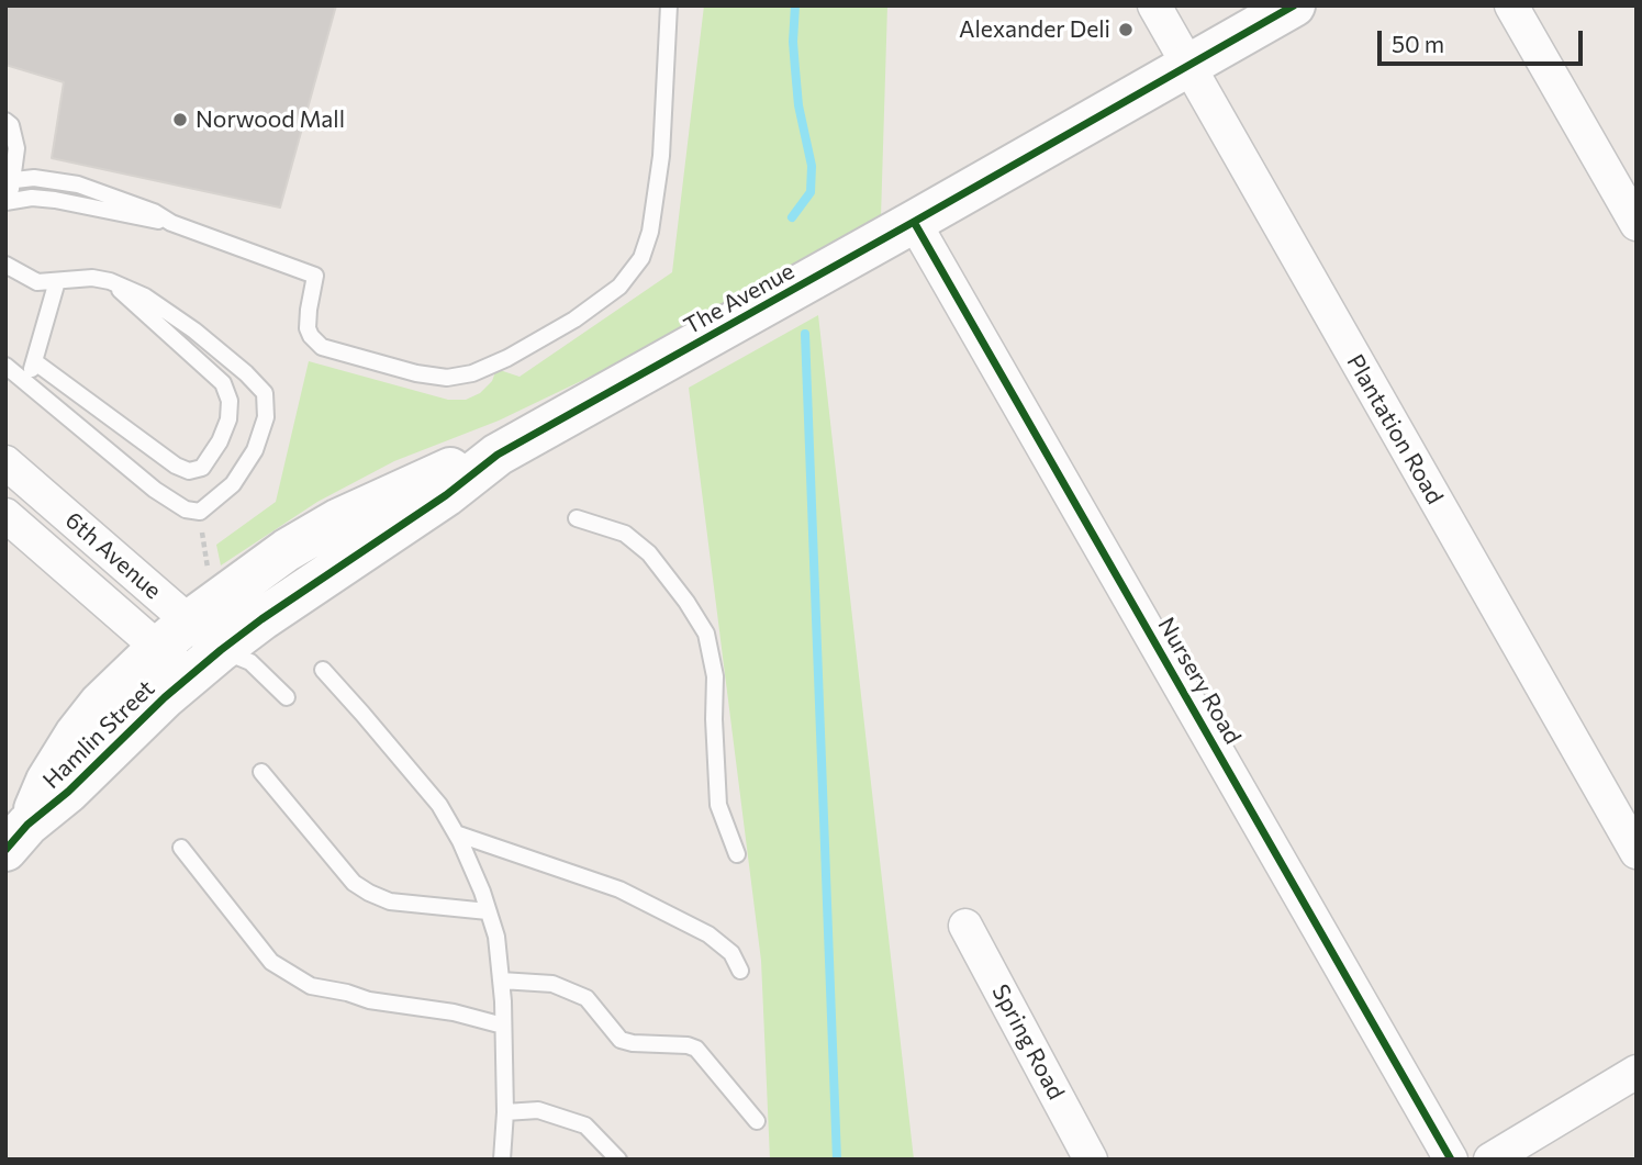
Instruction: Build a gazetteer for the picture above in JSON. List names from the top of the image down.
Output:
{
  "streets": {
    "street": [
      "The Avenue",
      "Plantation Road",
      "6th Avenue",
      "Nursery Road",
      "Hamlin Street",
      "Spring Road"
    ]
  },
  "crossings": [
    ["The Avenue", "Plantation Road"],
    ["The Avenue", "6th Avenue"],
    ["The Avenue", "Nursery Road"],
    ["The Avenue", "Hamlin Street"],
    ["6th Avenue", "Hamlin Street"]
  ],
  "places": ["Alexander Deli", "Norwood Mall"],
  "scale_bar": "50 m"
}
